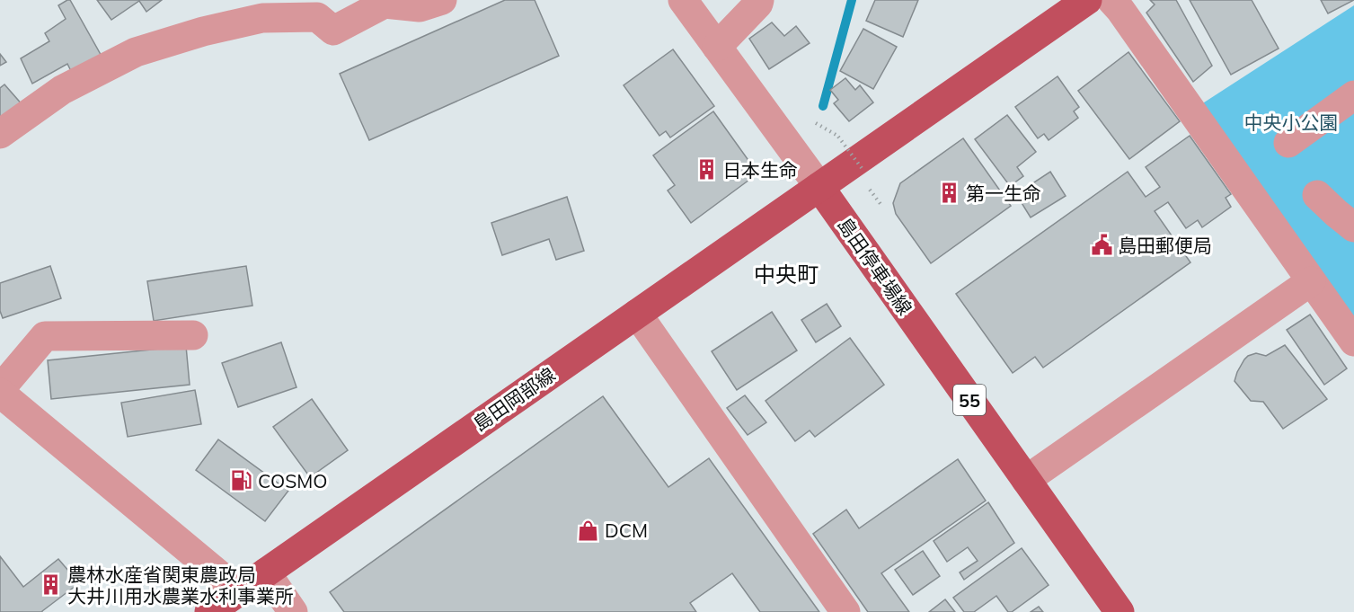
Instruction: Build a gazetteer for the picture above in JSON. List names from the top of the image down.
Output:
{
  "streets": {
    "main road": ["島田停車場線", "島田岡部線", "55"]
  },
  "crossings": [
    ["島田停車場線", "島田岡部線"]
  ],
  "districts": ["中央町"],
  "parks": ["中央小公園"],
  "places": {
    "building": ["日本生命", "第一生命", "農林水産省関東農政局 大井川用水農業水利事業所"],
    "public building": ["島田郵便局"],
    "fuel station": ["COSMO"],
    "shop": ["DCM"]
  }
}
